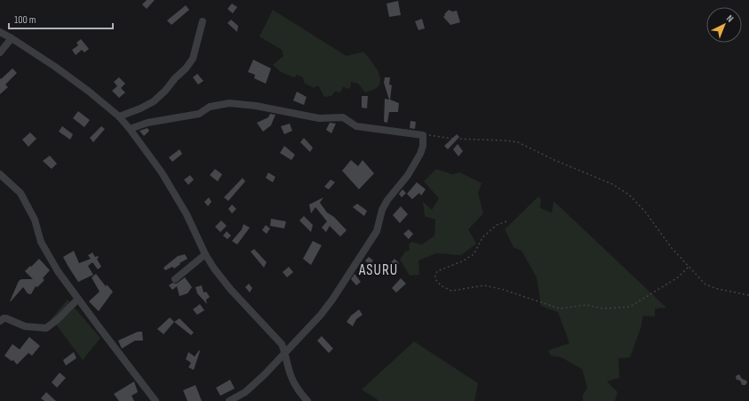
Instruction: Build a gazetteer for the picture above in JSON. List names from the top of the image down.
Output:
{
  "districts": ["ASURU"],
  "scale_bar": "100 m",
  "north": "top right"
}
